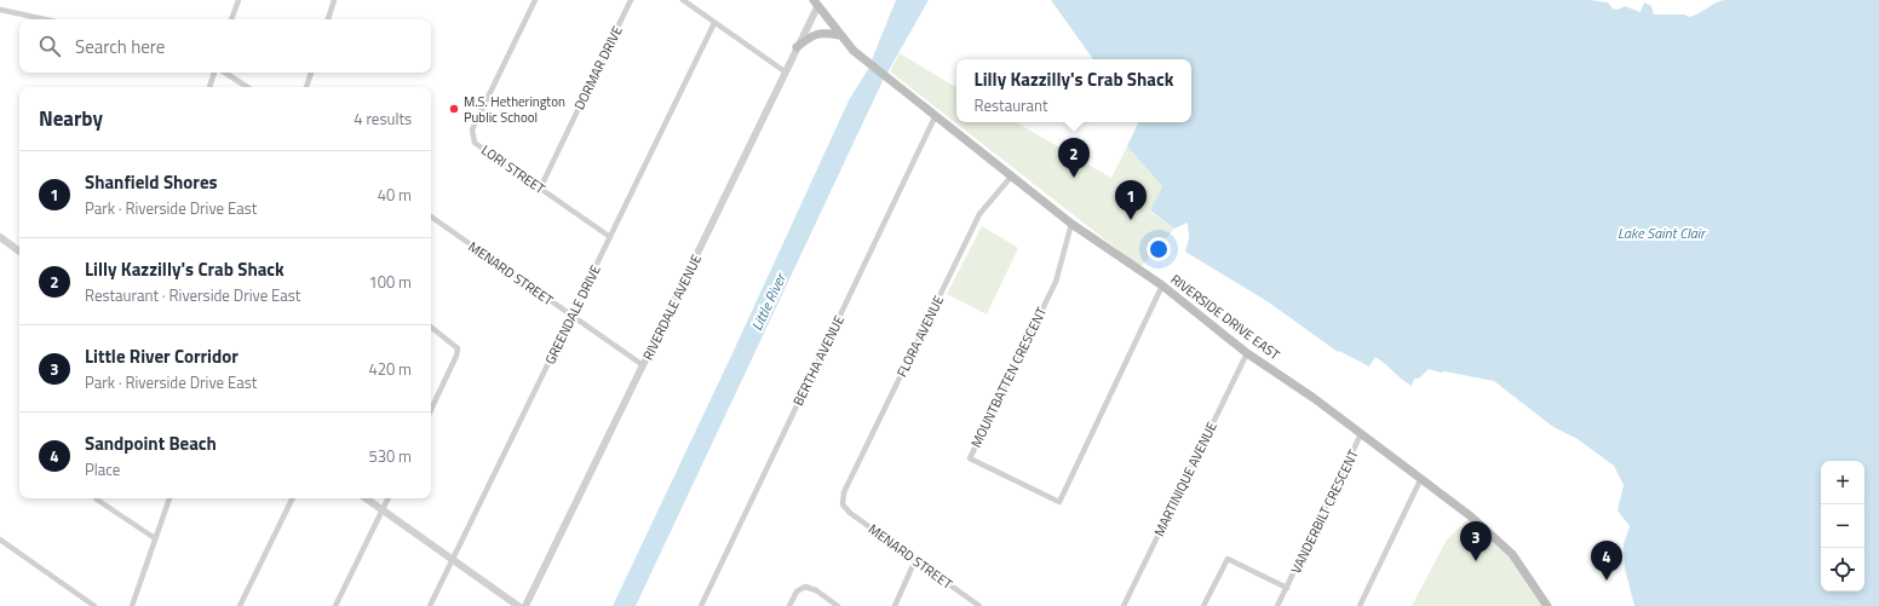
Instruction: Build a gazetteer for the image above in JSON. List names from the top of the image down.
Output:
{
  "streets": {
    "main road": ["RIVERSIDE DRIVE EAST"],
    "street": [
      "DORMAR DRIVE",
      "LORI STREET",
      "MENARD STREET",
      "RIVERDALE AVENUE",
      "GREENDALE DRIVE",
      "FLORA AVENUE",
      "BERTHA AVENUE",
      "MOUNTBATTEN CRESCENT",
      "MARTINIQUE AVENUE",
      "VANDERBILT CRESCENT"
    ]
  },
  "crossings": [
    ["DORMAR DRIVE", "LORI STREET"],
    ["LORI STREET", "GREENDALE DRIVE"],
    ["MENARD STREET", "RIVERDALE AVENUE"],
    ["MENARD STREET", "GREENDALE DRIVE"],
    ["MENARD STREET", "FLORA AVENUE"],
    ["RIVERDALE AVENUE", "RIVERSIDE DRIVE EAST"],
    ["RIVERSIDE DRIVE EAST", "FLORA AVENUE"],
    ["RIVERSIDE DRIVE EAST", "BERTHA AVENUE"],
    ["RIVERSIDE DRIVE EAST", "MOUNTBATTEN CRESCENT"],
    ["RIVERSIDE DRIVE EAST", "MARTINIQUE AVENUE"],
    ["RIVERSIDE DRIVE EAST", "VANDERBILT CRESCENT"]
  ],
  "water": ["Lake Saint Clair", "Little River"],
  "places": ["M.S. Hetherington Public School"],
  "page": {
    "search": "Search here",
    "popup": ["Lilly Kazzilly's Crab Shack", "Restaurant"],
    "heading": ["Nearby", "4 results"],
    "pins": [
      "2",
      "1",
      "3",
      "4"
    ],
    "list": [
      {
        "mark": "1",
        "name": "Shanfield Shores",
        "note": "Park · Riverside Drive East",
        "value": "40 m"
      },
      {
        "mark": "2",
        "name": "Lilly Kazzilly's Crab Shack",
        "note": "Restaurant · Riverside Drive East",
        "value": "100 m"
      },
      {
        "mark": "3",
        "name": "Little River Corridor",
        "note": "Park · Riverside Drive East",
        "value": "420 m"
      },
      {
        "mark": "4",
        "name": "Sandpoint Beach",
        "note": "Place",
        "value": "530 m"
      }
    ],
    "map_buttons": ["+", "−"]
  }
}
